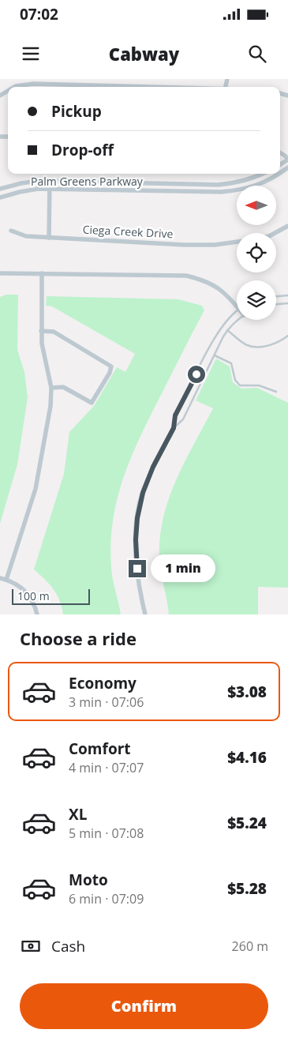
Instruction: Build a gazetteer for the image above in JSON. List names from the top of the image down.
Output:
{
  "streets": {
    "street": ["Palm Greens Parkway", "Ciega Creek Drive"]
  },
  "scale_bar": "100 m",
  "north": "left",
  "page": {
    "status": "07:02",
    "header": "Cabway",
    "banner": ["Pickup", "Drop-off"],
    "bubble": "1 min",
    "scale": "100 m",
    "heading": "Choose a ride",
    "list": [
      {
        "name": "Economy",
        "note": "3 min · 07:06",
        "value": "$3.08"
      },
      {
        "name": "Comfort",
        "note": "4 min · 07:07",
        "value": "$4.16"
      },
      {
        "name": "XL",
        "note": "5 min · 07:08",
        "value": "$5.24"
      },
      {
        "name": "Moto",
        "note": "6 min · 07:09",
        "value": "$5.28"
      }
    ],
    "pay": ["Cash", "260 m"],
    "buttons": "Confirm"
  }
}
